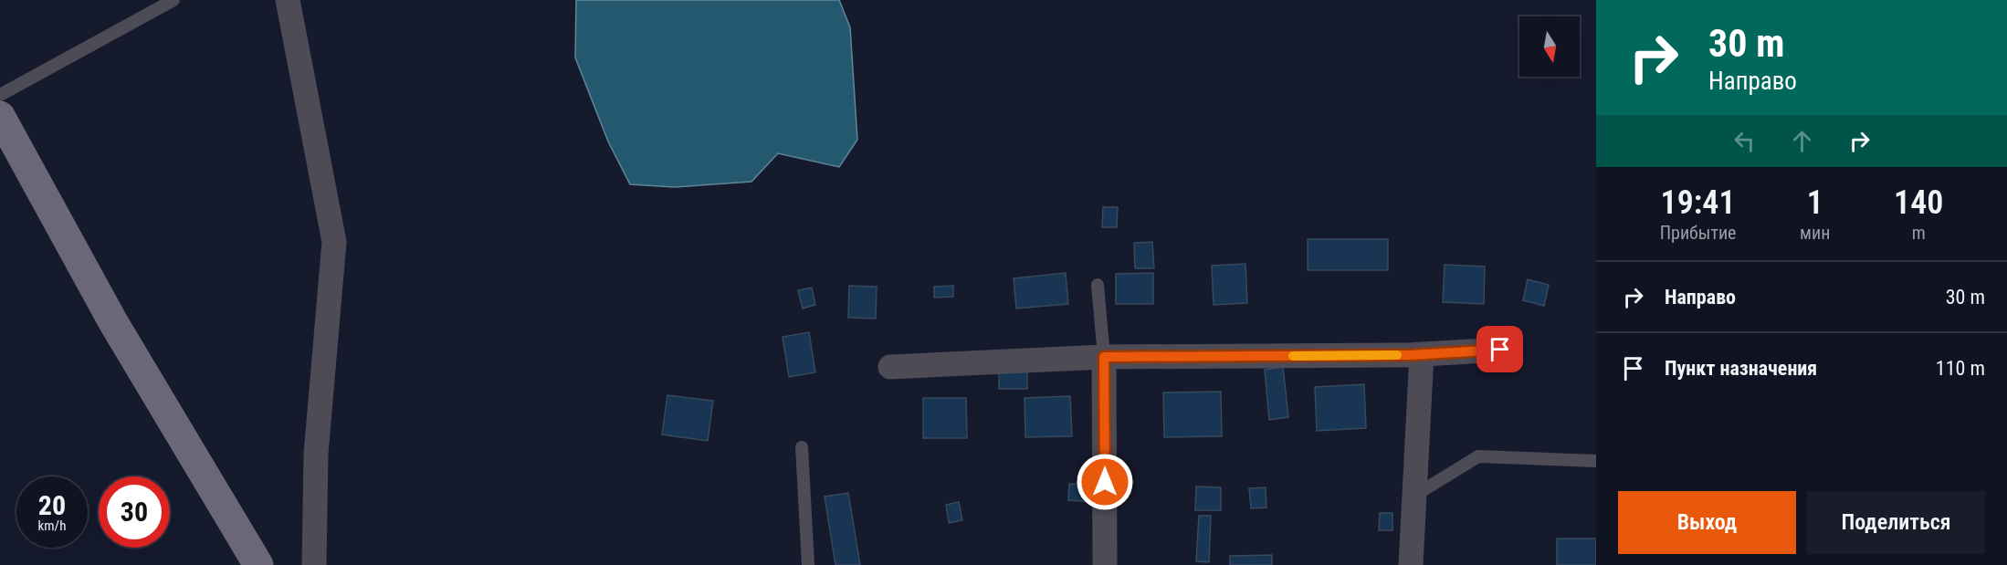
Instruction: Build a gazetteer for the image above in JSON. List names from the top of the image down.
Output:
{
  "north": "bottom",
  "page": {
    "turn": ["30 m", "Направо"],
    "eta": [
      "19:41",
      "Прибытие",
      "1",
      "мин",
      "140",
      "m"
    ],
    "list": [
      {
        "name": "Направо",
        "value": "30 m"
      },
      {
        "name": "Пункт назначения",
        "value": "110 m"
      }
    ],
    "speed": "20 km/h",
    "limit": "30",
    "buttons": ["Выход", "Поделиться"]
  }
}
